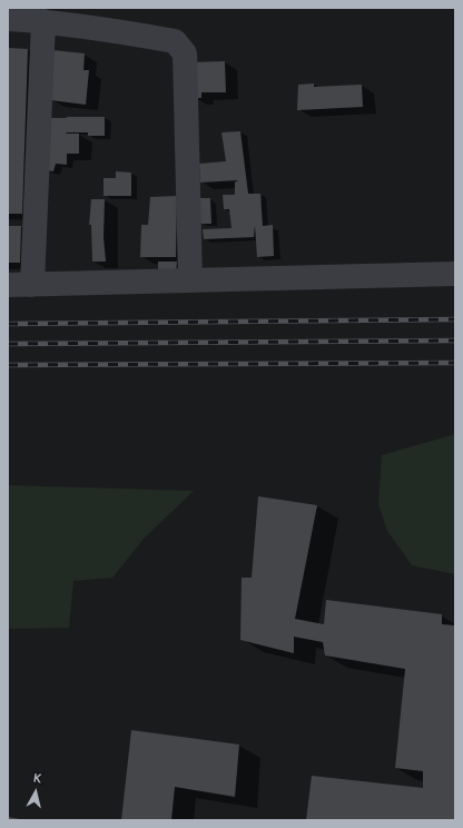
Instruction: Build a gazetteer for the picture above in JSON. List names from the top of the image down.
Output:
{
  "north": "top"
}
